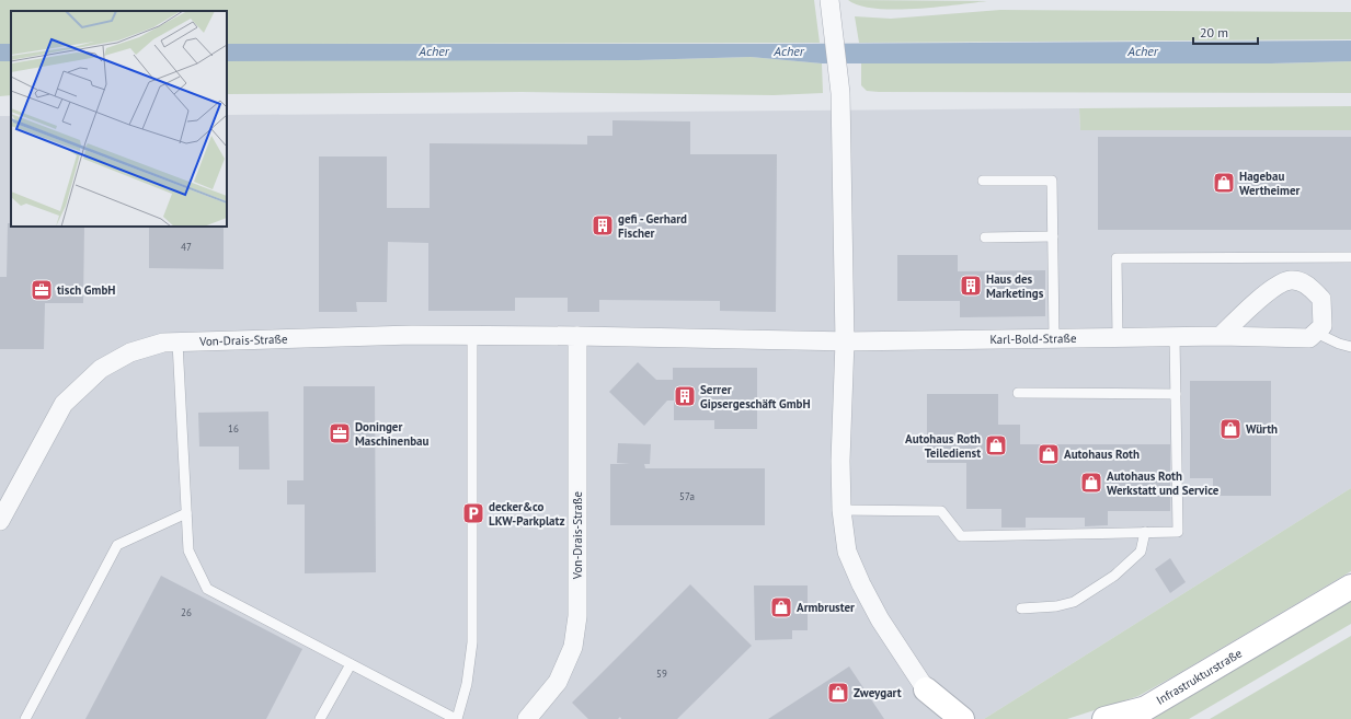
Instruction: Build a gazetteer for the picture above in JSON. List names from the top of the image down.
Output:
{
  "streets": {
    "street": ["Karl-Bold-Straße", "Von-Drais-Straße", "Infrastrukturstraße"]
  },
  "crossings": [
    ["Karl-Bold-Straße", "Von-Drais-Straße"]
  ],
  "water": ["Acher"],
  "places": {
    "shop": [
      "Hagebau Wertheimer",
      "Würth",
      "Autohaus Roth Teiledienst",
      "Autohaus Roth",
      "Autohaus Roth Werkstatt und Service",
      "Armbruster",
      "Zweygart"
    ],
    "building": ["gefi - Gerhard Fischer", "Haus des Marketings", "Serrer Gipsergeschäft GmbH"],
    "office": ["tisch GmbH", "Doninger Maschinenbau"],
    "parking": ["decker&co LKW-Parkplatz"]
  },
  "house_numbers": [
    "47",
    "16",
    "57a",
    "26",
    "59"
  ],
  "scale_bar": "20 m"
}
